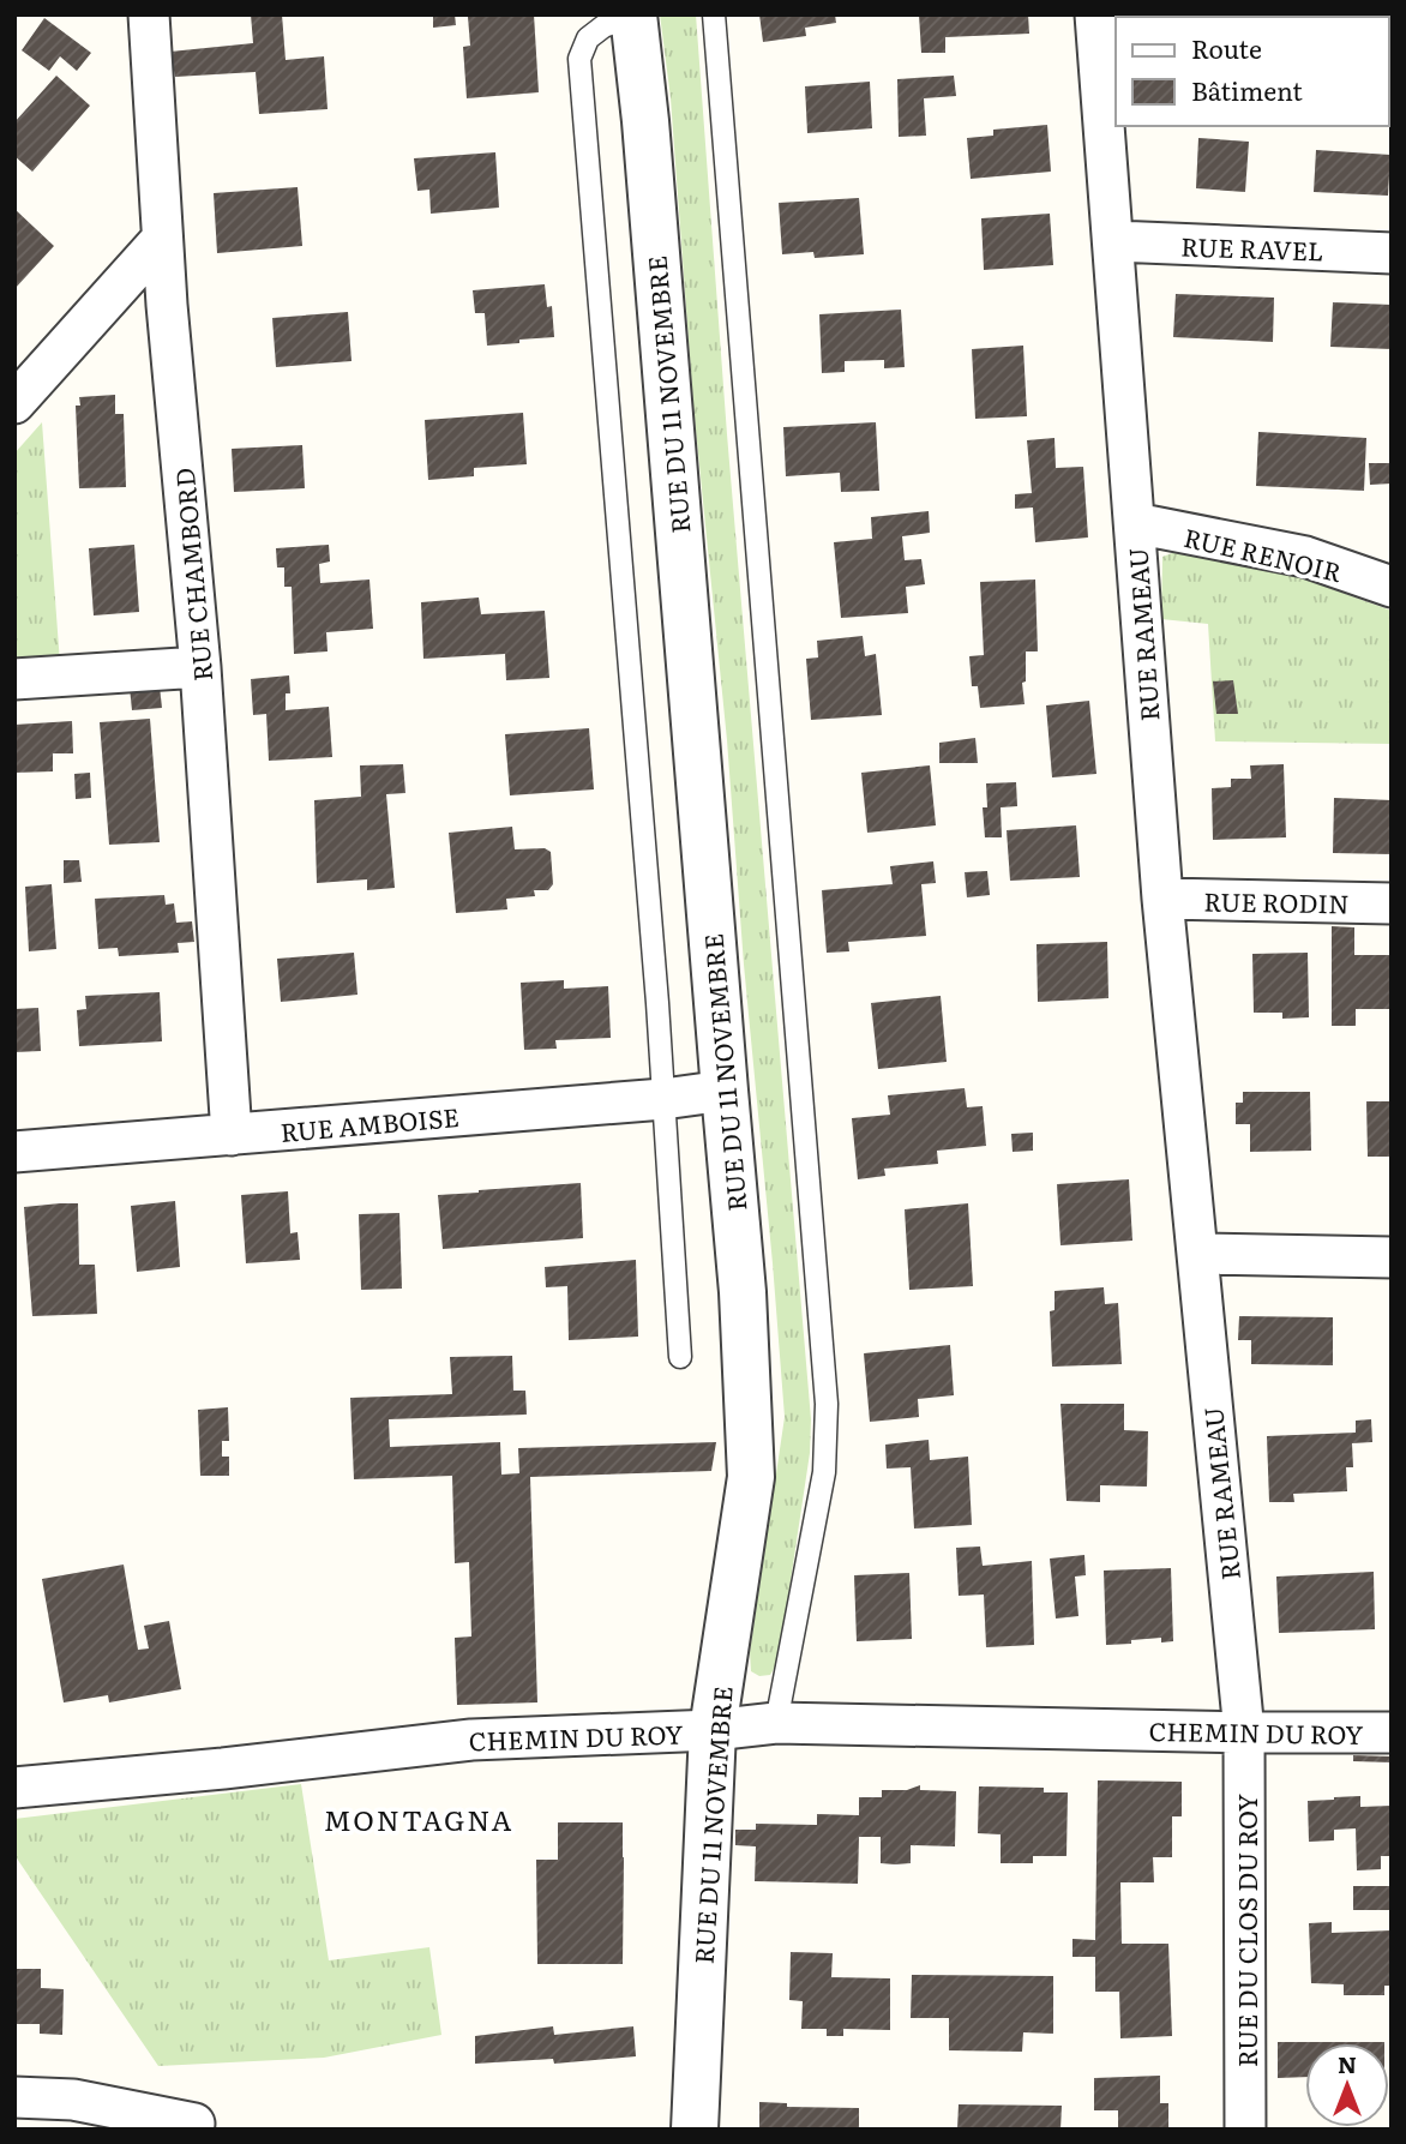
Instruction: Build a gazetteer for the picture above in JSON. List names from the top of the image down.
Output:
{
  "streets": {
    "street": [
      "RUE RAVEL",
      "RUE DU 11 NOVEMBRE",
      "RUE RENOIR",
      "RUE CHAMBORD",
      "RUE RAMEAU",
      "RUE RODIN",
      "RUE AMBOISE",
      "CHEMIN DU ROY",
      "RUE DU CLOS DU ROY"
    ]
  },
  "crossings": [
    ["RUE RAVEL", "RUE RAMEAU"],
    ["RUE DU 11 NOVEMBRE", "RUE AMBOISE"],
    ["RUE DU 11 NOVEMBRE", "CHEMIN DU ROY"],
    ["RUE RENOIR", "RUE RAMEAU"],
    ["RUE CHAMBORD", "RUE AMBOISE"],
    ["RUE RAMEAU", "RUE RODIN"],
    ["RUE RAMEAU", "CHEMIN DU ROY"],
    ["RUE RAMEAU", "RUE DU CLOS DU ROY"],
    ["CHEMIN DU ROY", "RUE DU CLOS DU ROY"]
  ],
  "districts": ["MONTAGNA"],
  "legend": ["Route", "Bâtiment"],
  "north": "top"
}
